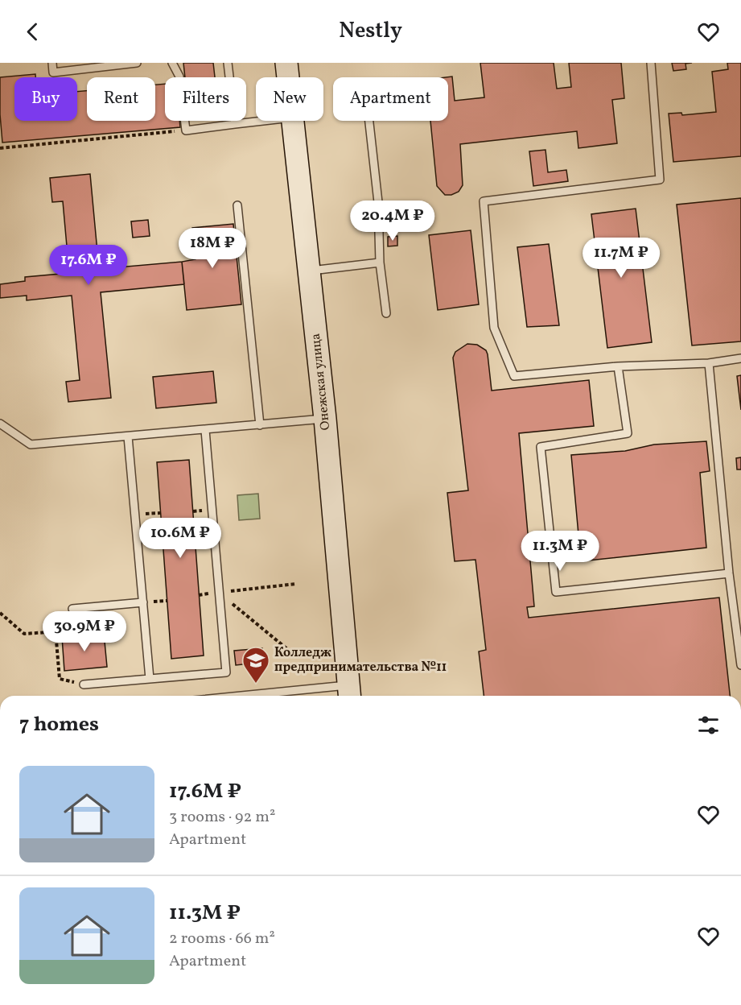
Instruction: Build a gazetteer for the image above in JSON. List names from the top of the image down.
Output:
{
  "streets": {
    "main road": ["Онежская улица"]
  },
  "places": {
    "school or university": ["Колледж предпринимательства №11"]
  },
  "page": {
    "header": "Nestly",
    "chip": [
      "Buy",
      "Rent",
      "Filters",
      "New",
      "Apartment"
    ],
    "price": [
      "20.4M ₽",
      "18M ₽",
      "11.7M ₽",
      "17.6M ₽",
      "10.6M ₽",
      "11.3M ₽",
      "30.9M ₽"
    ],
    "heading": "7 homes",
    "list": [
      {
        "name": "17.6M ₽",
        "note": "3 rooms · 92 m² · Apartment"
      },
      {
        "name": "11.3M ₽",
        "note": "2 rooms · 66 m² · Apartment"
      }
    ]
  }
}
